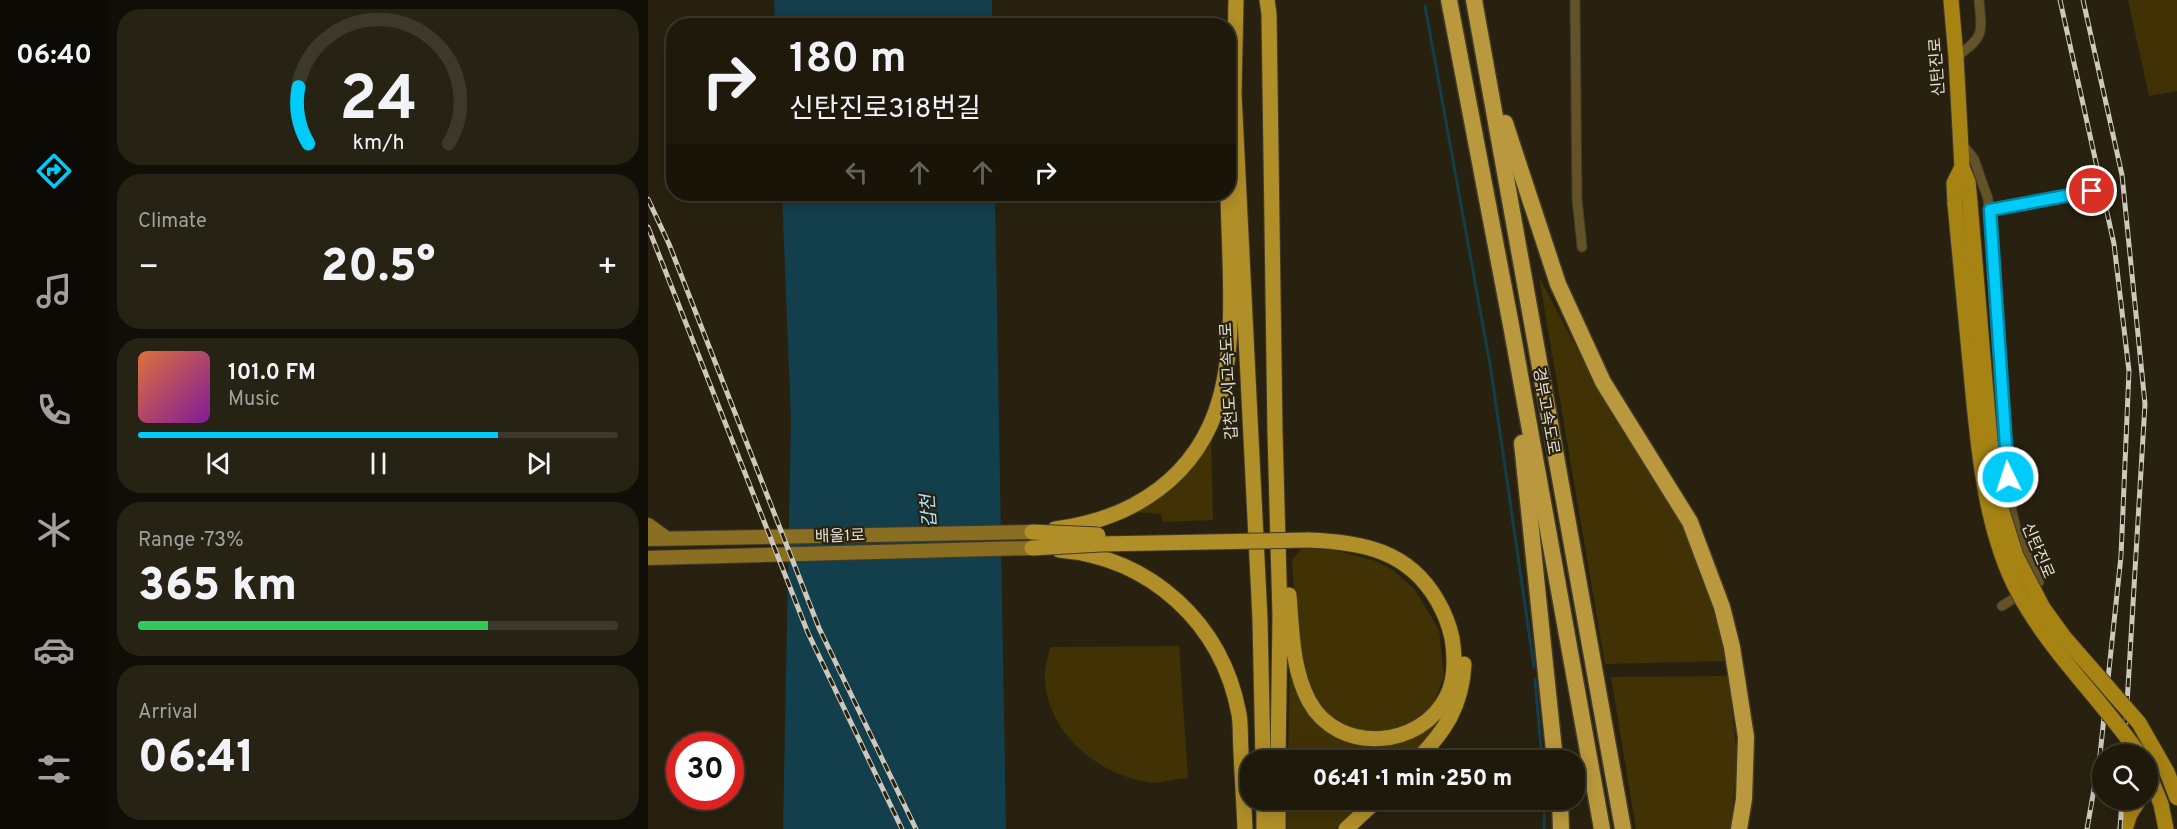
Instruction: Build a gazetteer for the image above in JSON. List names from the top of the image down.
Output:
{
  "streets": {
    "highway": ["갑천도시고속도로", "경부고속도로"],
    "main road": ["신탄진로", "배울1로"]
  },
  "water": ["갑천"],
  "page": {
    "tabs": "06:40",
    "turn": ["180 m", "신탄진로318번길"],
    "tile": [
      "Climate",
      ["Range · 73%", "365 km"],
      ["Arrival", "06:41"]
    ],
    "heat": ["−", "20.5°", "+"],
    "song": ["101.0 FM", "Music"],
    "limit": "30",
    "trip": "06:41 · 1 min · 250 m",
    "gauge": ["24", "km/h"]
  }
}
